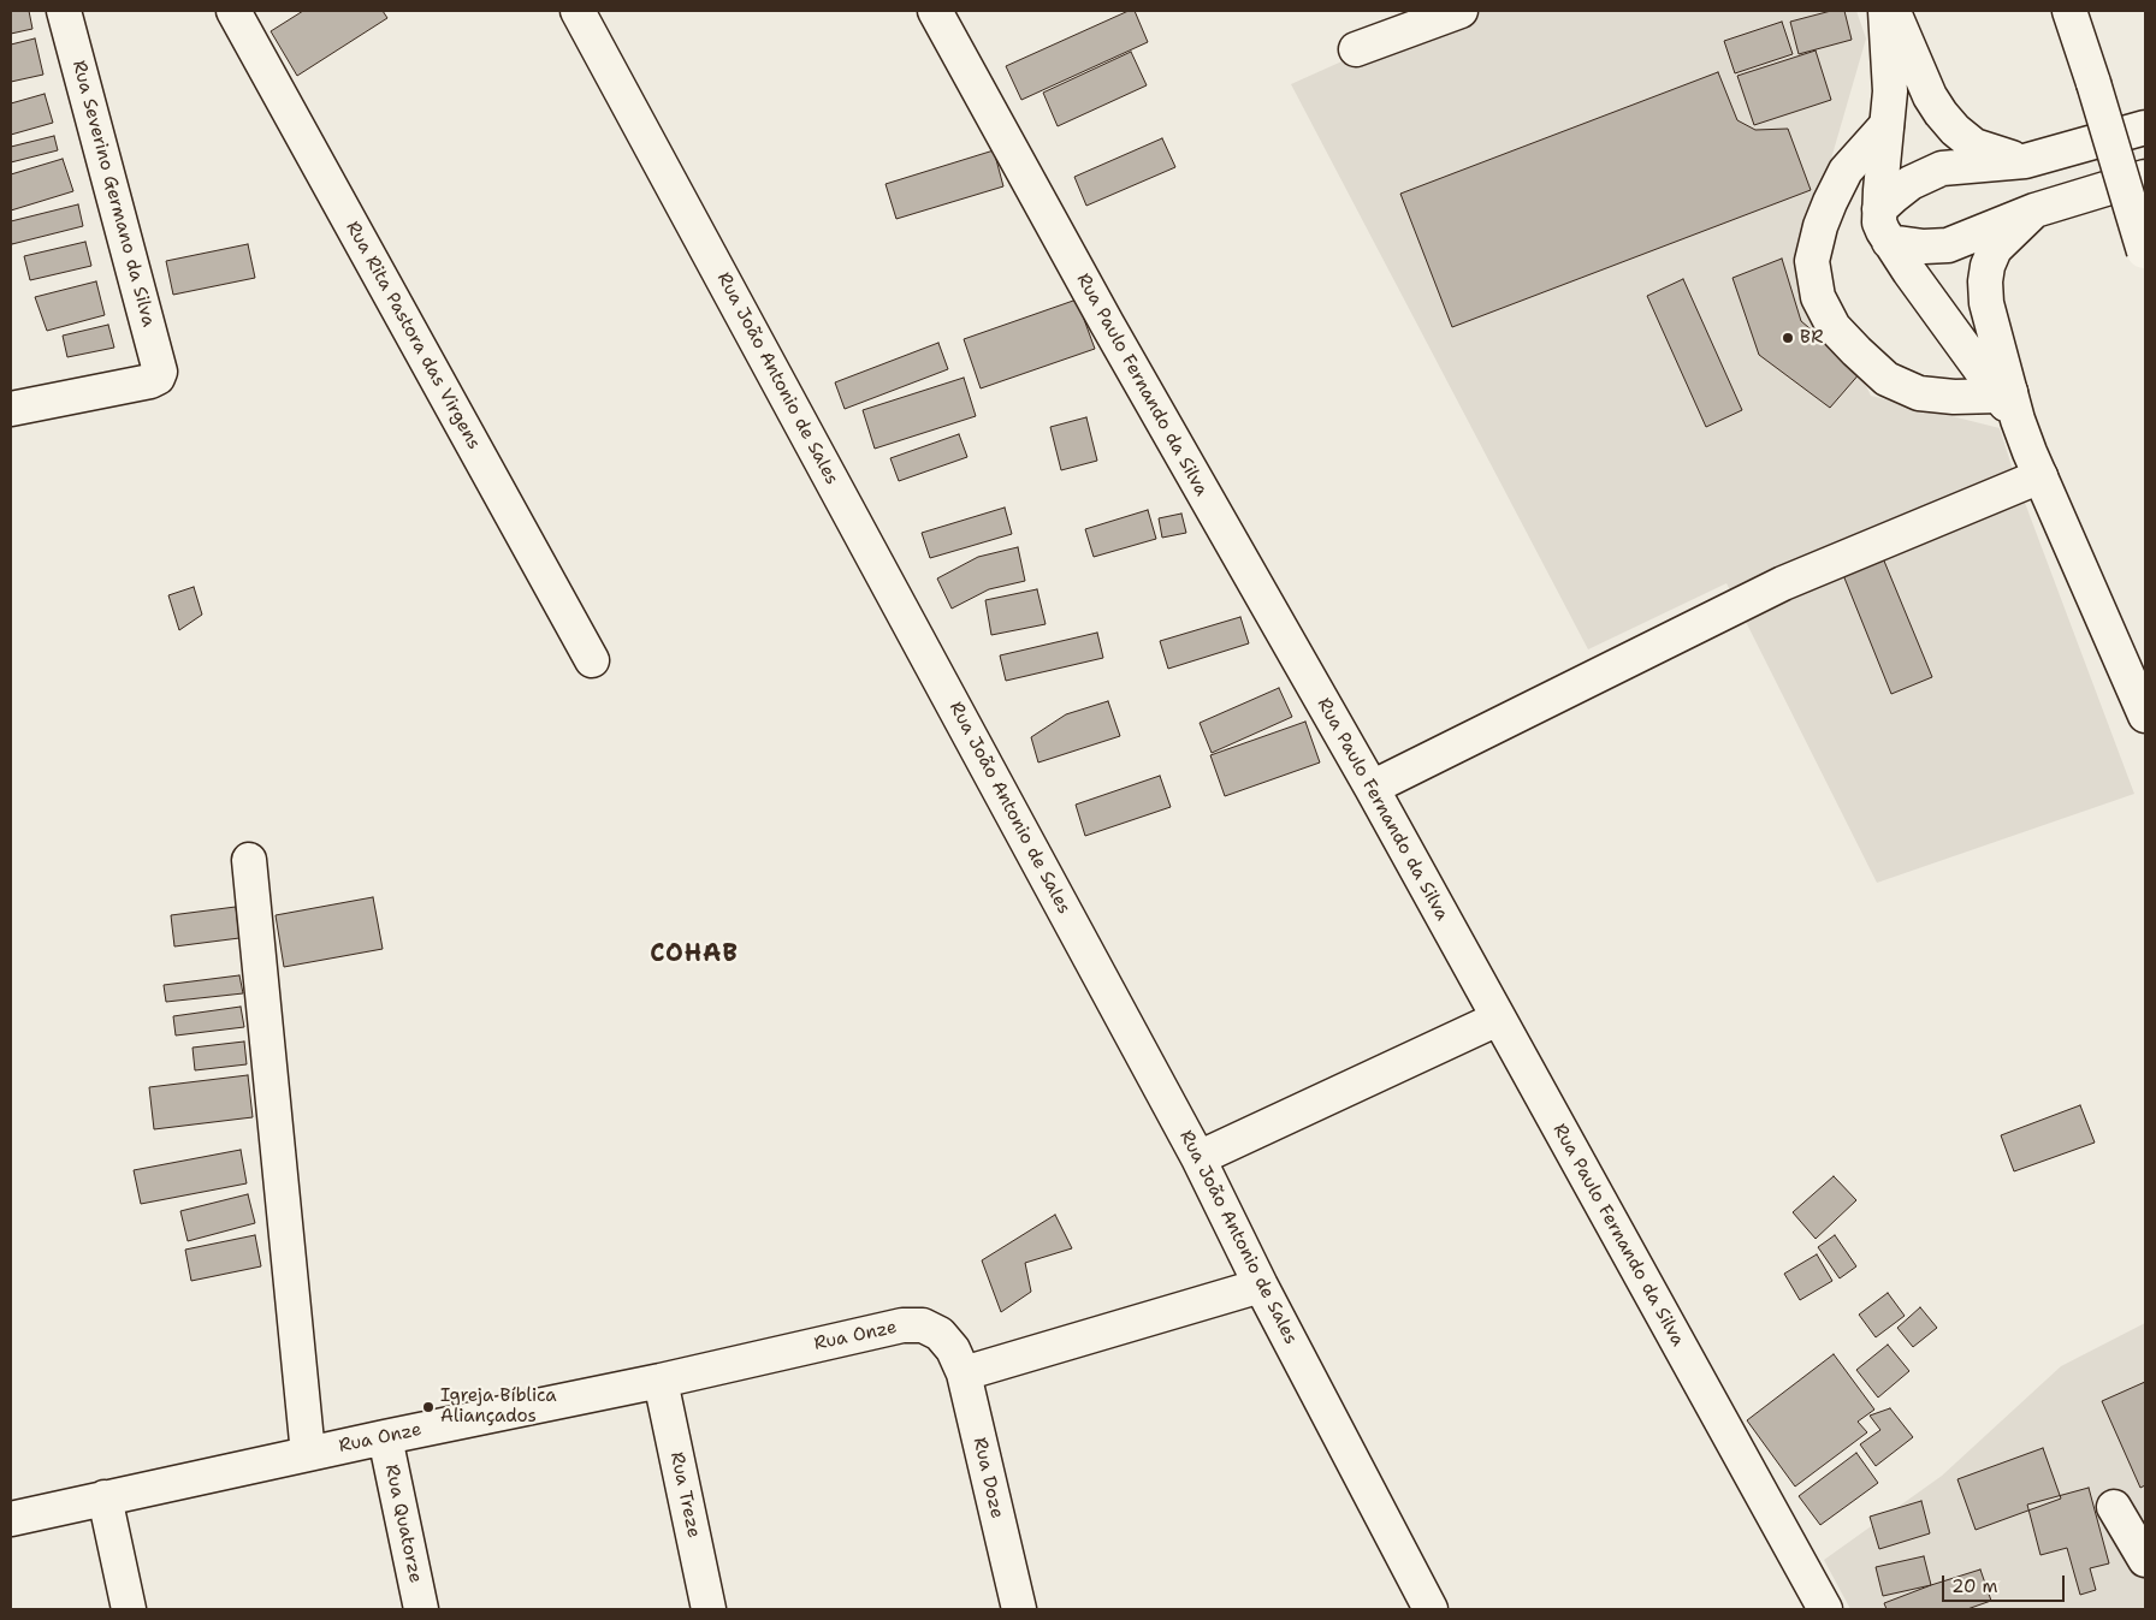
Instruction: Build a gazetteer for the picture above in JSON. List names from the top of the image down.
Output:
{
  "streets": {
    "main road": [
      "Rua Severino Germano da Silva",
      "Rua Rita Pastora das Virgens",
      "Rua João Antonio de Sales",
      "Rua Paulo Fernando da Silva",
      "Rua Onze",
      "Rua Doze",
      "Rua Treze",
      "Rua Quatorze"
    ]
  },
  "crossings": [
    ["Rua Onze", "Rua Doze"],
    ["Rua Onze", "Rua Treze"],
    ["Rua Onze", "Rua Quatorze"]
  ],
  "districts": ["COHAB"],
  "places": ["BR", "Igreja Bíblica Aliançados"],
  "scale_bar": "20 m"
}
